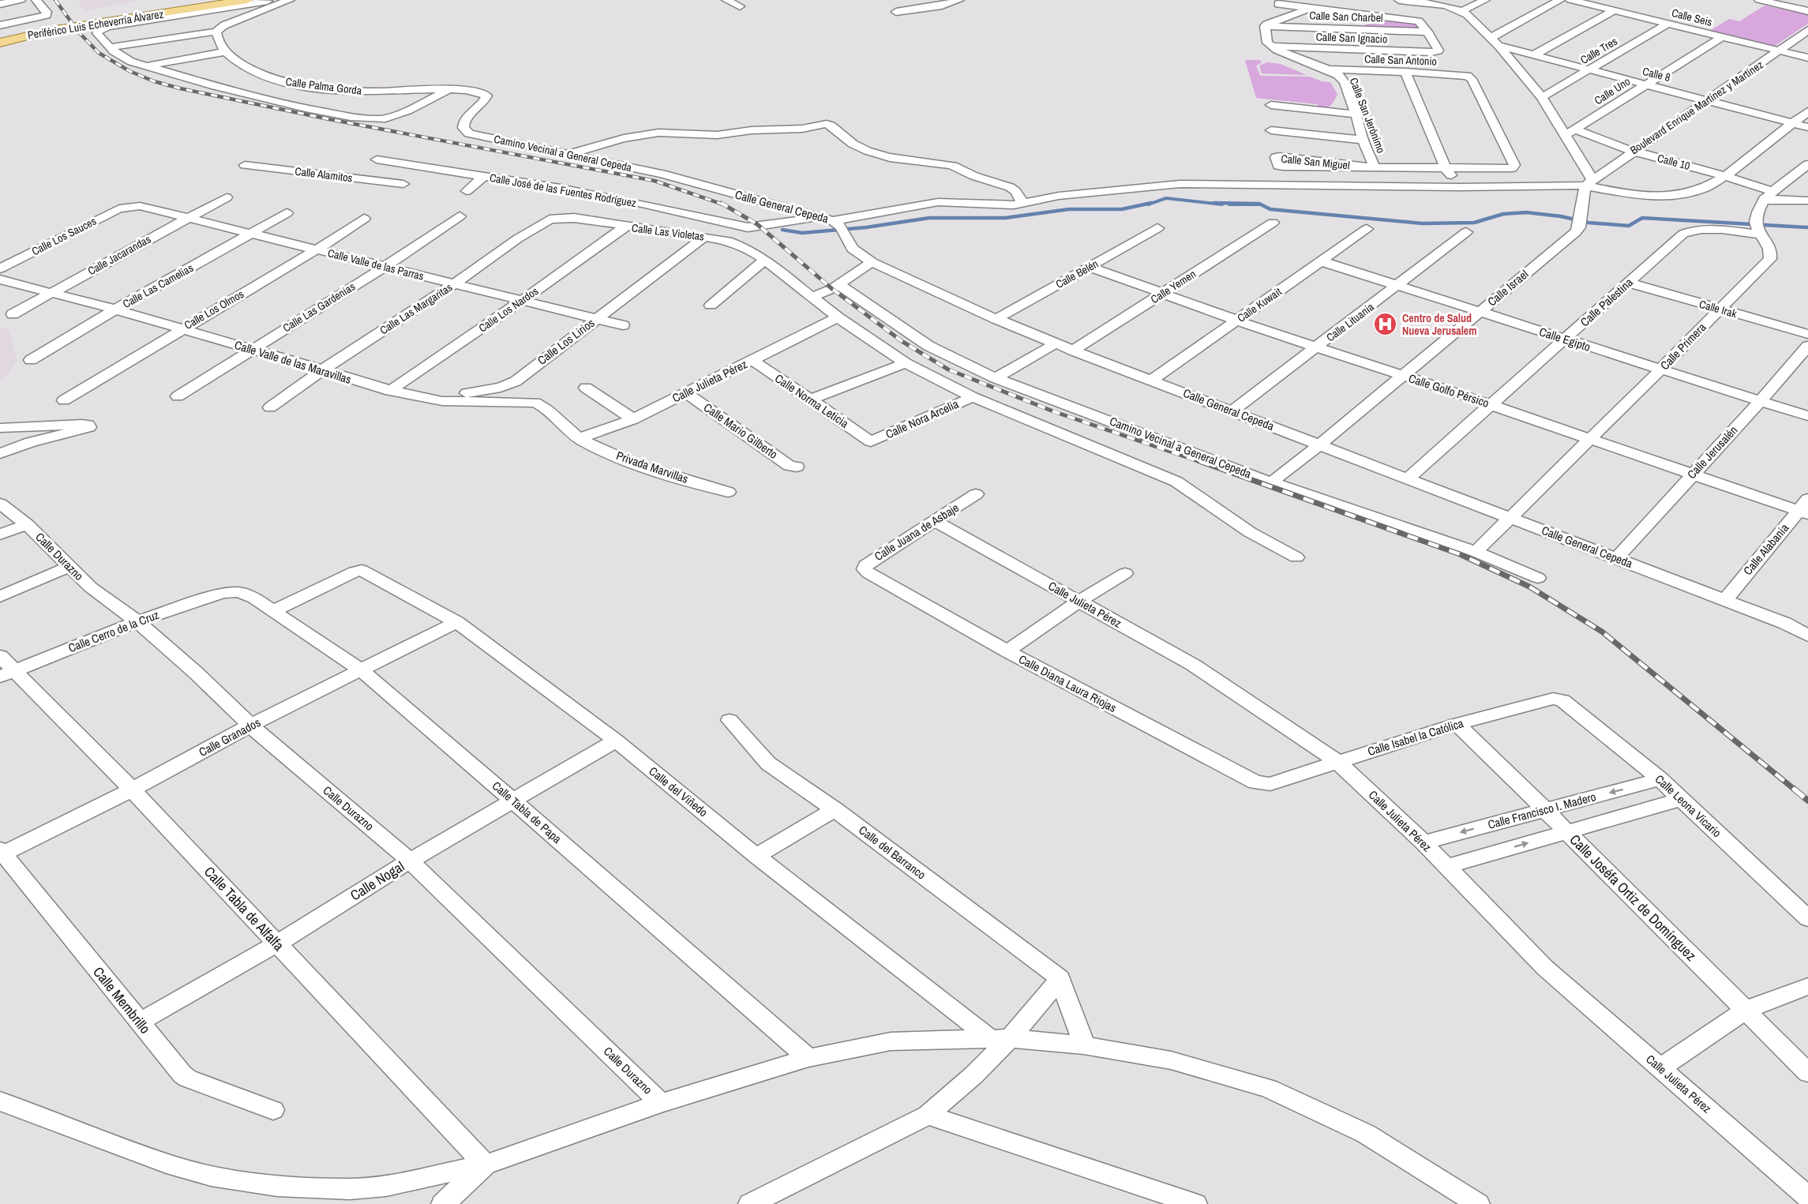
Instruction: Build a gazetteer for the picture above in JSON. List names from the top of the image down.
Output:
{
  "streets": {
    "main road": ["Periférico Luis Echeverría Álvarez"],
    "street": [
      "Calle San Charbel",
      "Calle Seis",
      "Calle San Ignacio",
      "Calle Tres",
      "Calle San Antonio",
      "Calle 8",
      "Calle Palma Gorda",
      "Calle Uno",
      "Boulevard Enrique Martínez y Martínez",
      "Calle San Jerónimo",
      "Camino Vecinal a General Cepeda",
      "Calle San Miguel",
      "Calle 10",
      "Calle Alamitos",
      "Calle José de las Fuentes Rodríguez",
      "Calle General Cepeda",
      "Calle Las Violetas",
      "Calle Los Sauces",
      "Calle Jacarandas",
      "Calle Valle de las Parras",
      "Calle Belén",
      "Calle Las Camelias",
      "Calle Yemen",
      "Calle Israel",
      "Calle Palestina",
      "Calle Kuwait",
      "Calle Las Gardenias",
      "Calle Las Margaritas",
      "Calle Irak",
      "Calle Los Olmos",
      "Calle Los Nardos",
      "Calle Lituania",
      "Calle Egipto",
      "Calle Los Lirios",
      "Calle Primera",
      "Calle Valle de las Maravillas",
      "Calle Julieta Pérez",
      "Calle Golfo Pérsico",
      "Calle Norma Leticia",
      "Calle Nora Arcelia",
      "Calle Mario Gilberto",
      "Calle Jerusalén",
      "Privada Marvillas",
      "Calle Juana de Asbaje",
      "Calle Alabania",
      "Calle Durazno",
      "Calle Cerro de la Cruz",
      "Calle Diana Laura Riojas",
      "Calle Granados",
      "Calle Isabel la Católica",
      "Calle del Viñedo",
      "Calle Leona Vicario",
      "Calle Francisco I. Madero",
      "Calle Tabla de Papa",
      "Calle del Barranco",
      "Calle Nogal",
      "Calle Joséfa Ortiz de Domínguez",
      "Calle Tabla de Alfalfa",
      "Calle Membrillo"
    ]
  },
  "crossings": [
    ["Calle San Charbel", "Calle San Ignacio"],
    ["Calle Seis", "Calle Tres"],
    ["Calle Seis", "Calle Uno"],
    ["Calle Seis", "Boulevard Enrique Martínez y Martínez"],
    ["Calle San Ignacio", "Calle San Jerónimo"],
    ["Calle Tres", "Calle 8"],
    ["Calle San Antonio", "Calle San Jerónimo"],
    ["Calle San Antonio", "Calle San Miguel"],
    ["Calle 8", "Calle Uno"],
    ["Calle 8", "Boulevard Enrique Martínez y Martínez"],
    ["Calle Palma Gorda", "Camino Vecinal a General Cepeda"],
    ["Calle Uno", "Calle 10"],
    ["Boulevard Enrique Martínez y Martínez", "Calle 10"],
    ["Boulevard Enrique Martínez y Martínez", "Calle Israel"],
    ["Calle San Jerónimo", "Calle San Miguel"],
    ["Camino Vecinal a General Cepeda", "Calle General Cepeda"],
    ["Camino Vecinal a General Cepeda", "Calle Israel"],
    ["Camino Vecinal a General Cepeda", "Calle Primera"],
    ["Calle General Cepeda", "Calle Belén"],
    ["Calle General Cepeda", "Calle Yemen"],
    ["Calle General Cepeda", "Calle Israel"],
    ["Calle General Cepeda", "Calle Palestina"],
    ["Calle General Cepeda", "Calle Kuwait"],
    ["Calle General Cepeda", "Calle Lituania"],
    ["Calle General Cepeda", "Calle Primera"],
    ["Calle General Cepeda", "Calle Jerusalén"],
    ["Calle General Cepeda", "Calle Alabania"],
    ["Calle Las Violetas", "Calle Las Margaritas"],
    ["Calle Las Violetas", "Calle Los Nardos"],
    ["Calle Las Violetas", "Calle Los Lirios"],
    ["Calle Los Sauces", "Calle Valle de las Parras"],
    ["Calle Jacarandas", "Calle Valle de las Parras"],
    ["Calle Jacarandas", "Calle Valle de las Maravillas"],
    ["Calle Valle de las Parras", "Calle Las Camelias"],
    ["Calle Valle de las Parras", "Calle Las Gardenias"],
    ["Calle Valle de las Parras", "Calle Las Margaritas"],
    ["Calle Valle de las Parras", "Calle Los Olmos"],
    ["Calle Valle de las Parras", "Calle Los Nardos"],
    ["Calle Valle de las Parras", "Calle Los Lirios"],
    ["Calle Belén", "Calle Golfo Pérsico"],
    ["Calle Las Camelias", "Calle Valle de las Maravillas"],
    ["Calle Yemen", "Calle Golfo Pérsico"],
    ["Calle Israel", "Calle Egipto"],
    ["Calle Israel", "Calle Golfo Pérsico"],
    ["Calle Palestina", "Calle Irak"],
    ["Calle Palestina", "Calle Egipto"],
    ["Calle Palestina", "Calle Primera"],
    ["Calle Palestina", "Calle Golfo Pérsico"],
    ["Calle Kuwait", "Calle Egipto"],
    ["Calle Kuwait", "Calle Golfo Pérsico"],
    ["Calle Las Gardenias", "Calle Valle de las Maravillas"],
    ["Calle Las Margaritas", "Calle Valle de las Maravillas"],
    ["Calle Irak", "Calle Primera"],
    ["Calle Los Olmos", "Calle Valle de las Maravillas"],
    ["Calle Los Nardos", "Calle Valle de las Maravillas"],
    ["Calle Lituania", "Calle Egipto"],
    ["Calle Lituania", "Calle Golfo Pérsico"],
    ["Calle Egipto", "Calle Primera"],
    ["Calle Egipto", "Calle Jerusalén"],
    ["Calle Los Lirios", "Calle Valle de las Maravillas"],
    ["Calle Primera", "Calle Golfo Pérsico"],
    ["Calle Valle de las Maravillas", "Calle Julieta Pérez"],
    ["Calle Valle de las Maravillas", "Privada Marvillas"],
    ["Calle Julieta Pérez", "Calle Norma Leticia"],
    ["Calle Julieta Pérez", "Calle Mario Gilberto"],
    ["Calle Julieta Pérez", "Privada Marvillas"],
    ["Calle Julieta Pérez", "Calle Juana de Asbaje"],
    ["Calle Julieta Pérez", "Calle Isabel la Católica"],
    ["Calle Julieta Pérez", "Calle Francisco I. Madero"],
    ["Calle Golfo Pérsico", "Calle Jerusalén"],
    ["Calle Golfo Pérsico", "Calle Alabania"],
    ["Calle Norma Leticia", "Calle Nora Arcelia"],
    ["Calle Juana de Asbaje", "Calle Diana Laura Riojas"],
    ["Calle Durazno", "Calle Cerro de la Cruz"],
    ["Calle Durazno", "Calle Granados"],
    ["Calle Durazno", "Calle Nogal"],
    ["Calle Cerro de la Cruz", "Calle Tabla de Papa"],
    ["Calle Cerro de la Cruz", "Calle Tabla de Alfalfa"],
    ["Calle Diana Laura Riojas", "Calle Isabel la Católica"],
    ["Calle Granados", "Calle del Viñedo"],
    ["Calle Granados", "Calle Tabla de Papa"],
    ["Calle Granados", "Calle Tabla de Alfalfa"],
    ["Calle Granados", "Calle Membrillo"],
    ["Calle Isabel la Católica", "Calle Leona Vicario"],
    ["Calle Isabel la Católica", "Calle Joséfa Ortiz de Domínguez"],
    ["Calle del Viñedo", "Calle Tabla de Papa"],
    ["Calle del Viñedo", "Calle Nogal"],
    ["Calle Leona Vicario", "Calle Francisco I. Madero"],
    ["Calle Francisco I. Madero", "Calle Joséfa Ortiz de Domínguez"],
    ["Calle Tabla de Papa", "Calle Nogal"],
    ["Calle Nogal", "Calle Tabla de Alfalfa"],
    ["Calle Nogal", "Calle Membrillo"]
  ],
  "places": {
    "hospital": ["Centro de Salud Nueva Jerusalem"]
  }
}
